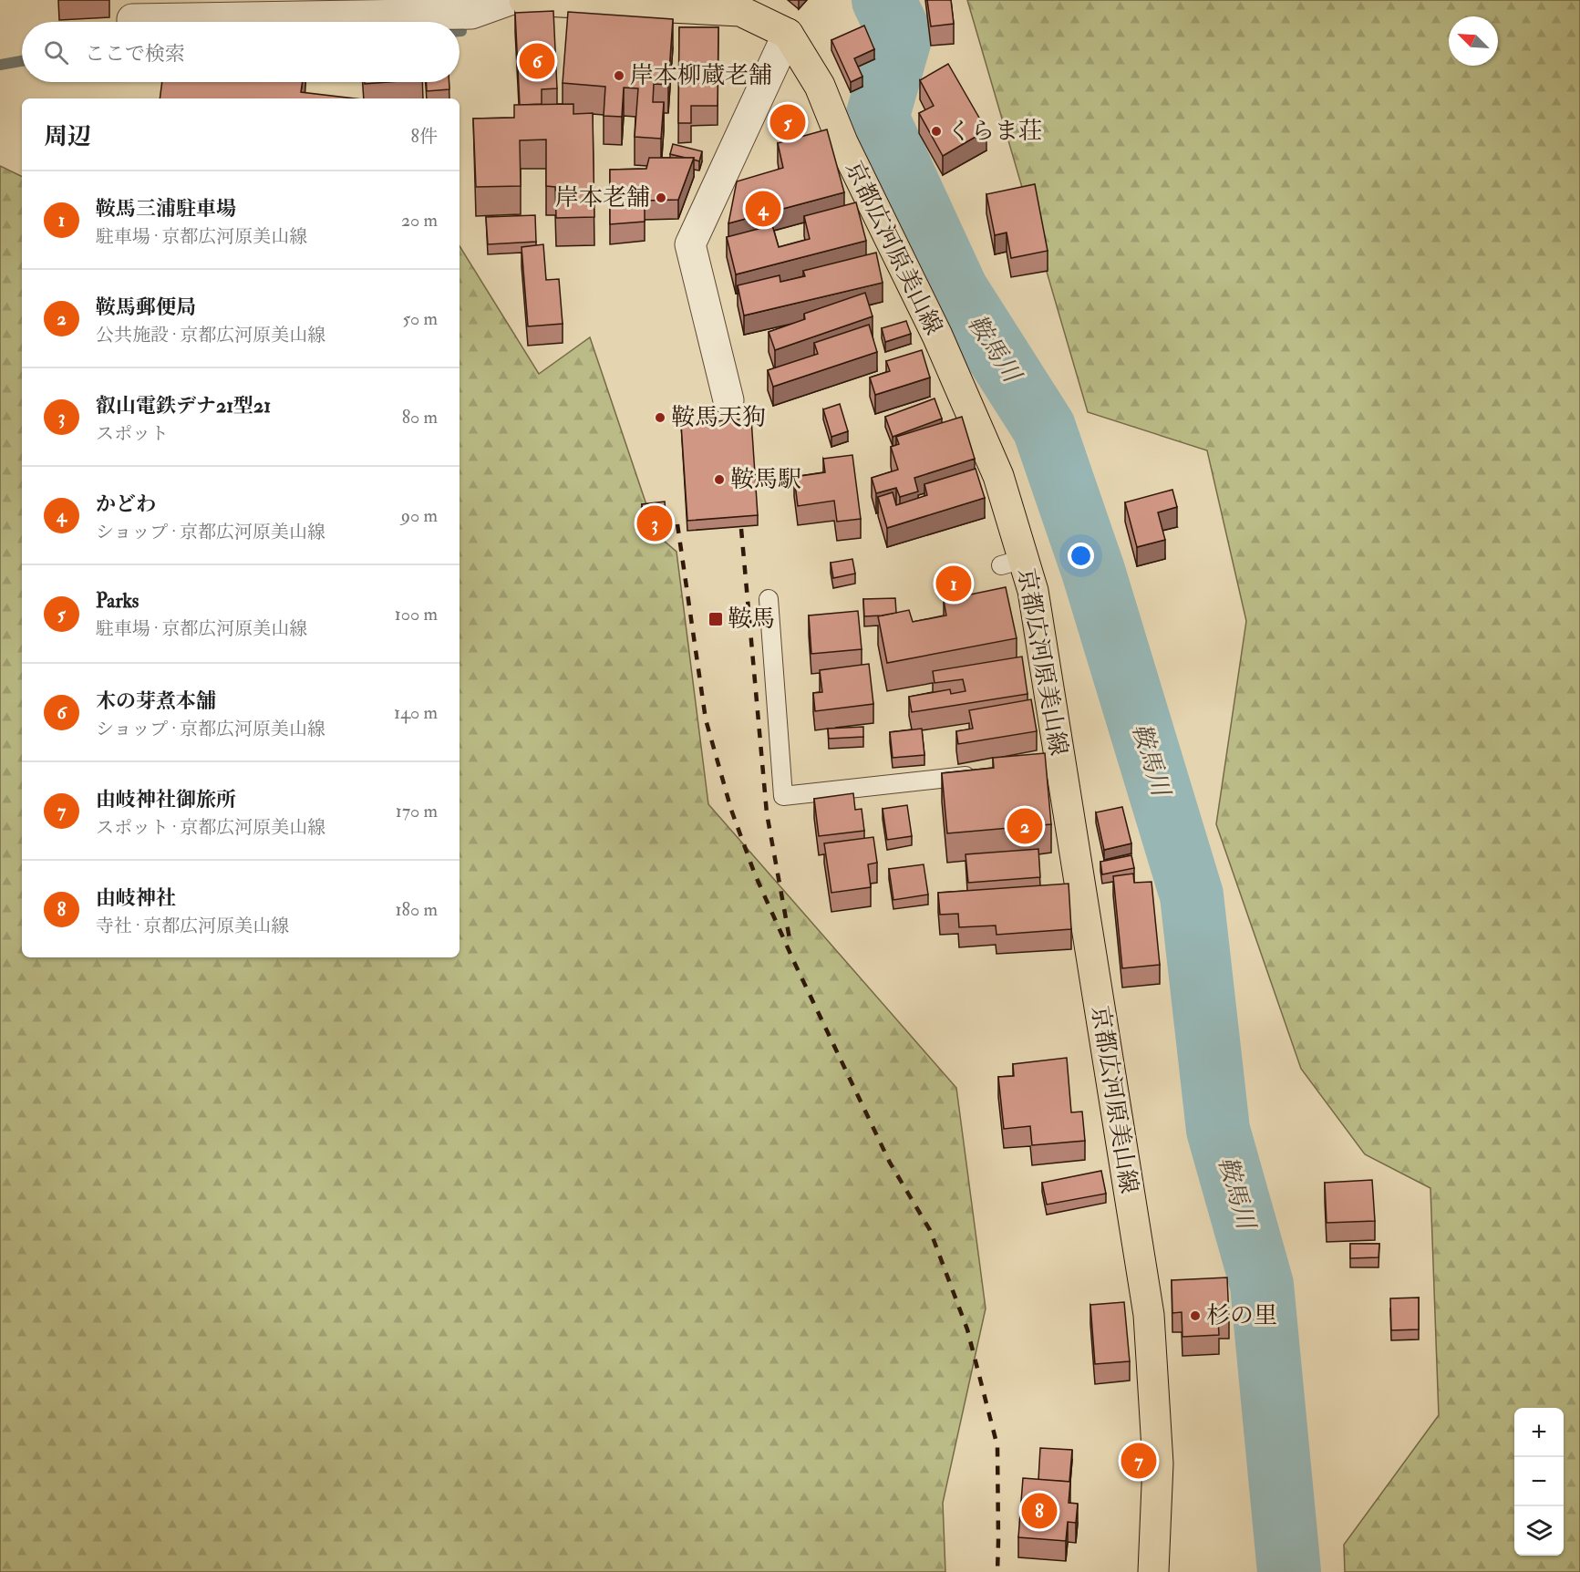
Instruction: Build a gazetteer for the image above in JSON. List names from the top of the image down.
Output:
{
  "streets": {
    "main road": ["京都広河原美山線"]
  },
  "water": ["鞍馬川"],
  "places": {
    "other": [
      "岸本柳蔵老舗",
      "くらま荘",
      "岸本老舗",
      "鞍馬天狗",
      "鞍馬駅",
      "杉の里"
    ],
    "transit": ["鞍馬"]
  },
  "north": "top left",
  "page": {
    "search": "ここで検索",
    "pins": [
      "6",
      "5",
      "4",
      "3",
      "1",
      "2",
      "7",
      "8"
    ],
    "heading": ["周辺", "8件"],
    "list": [
      {
        "mark": "1",
        "name": "鞍馬三浦駐車場",
        "note": "駐車場 · 京都広河原美山線",
        "value": "20 m"
      },
      {
        "mark": "2",
        "name": "鞍馬郵便局",
        "note": "公共施設 · 京都広河原美山線",
        "value": "50 m"
      },
      {
        "mark": "3",
        "name": "叡山電鉄デナ21型21",
        "note": "スポット",
        "value": "80 m"
      },
      {
        "mark": "4",
        "name": "かどわ",
        "note": "ショップ · 京都広河原美山線",
        "value": "90 m"
      },
      {
        "mark": "5",
        "name": "Parks",
        "note": "駐車場 · 京都広河原美山線",
        "value": "100 m"
      },
      {
        "mark": "6",
        "name": "木の芽煮本舗",
        "note": "ショップ · 京都広河原美山線",
        "value": "140 m"
      },
      {
        "mark": "7",
        "name": "由岐神社御旅所",
        "note": "スポット · 京都広河原美山線",
        "value": "170 m"
      },
      {
        "mark": "8",
        "name": "由岐神社",
        "note": "寺社 · 京都広河原美山線",
        "value": "180 m"
      }
    ],
    "map_buttons": ["+", "−"]
  }
}
